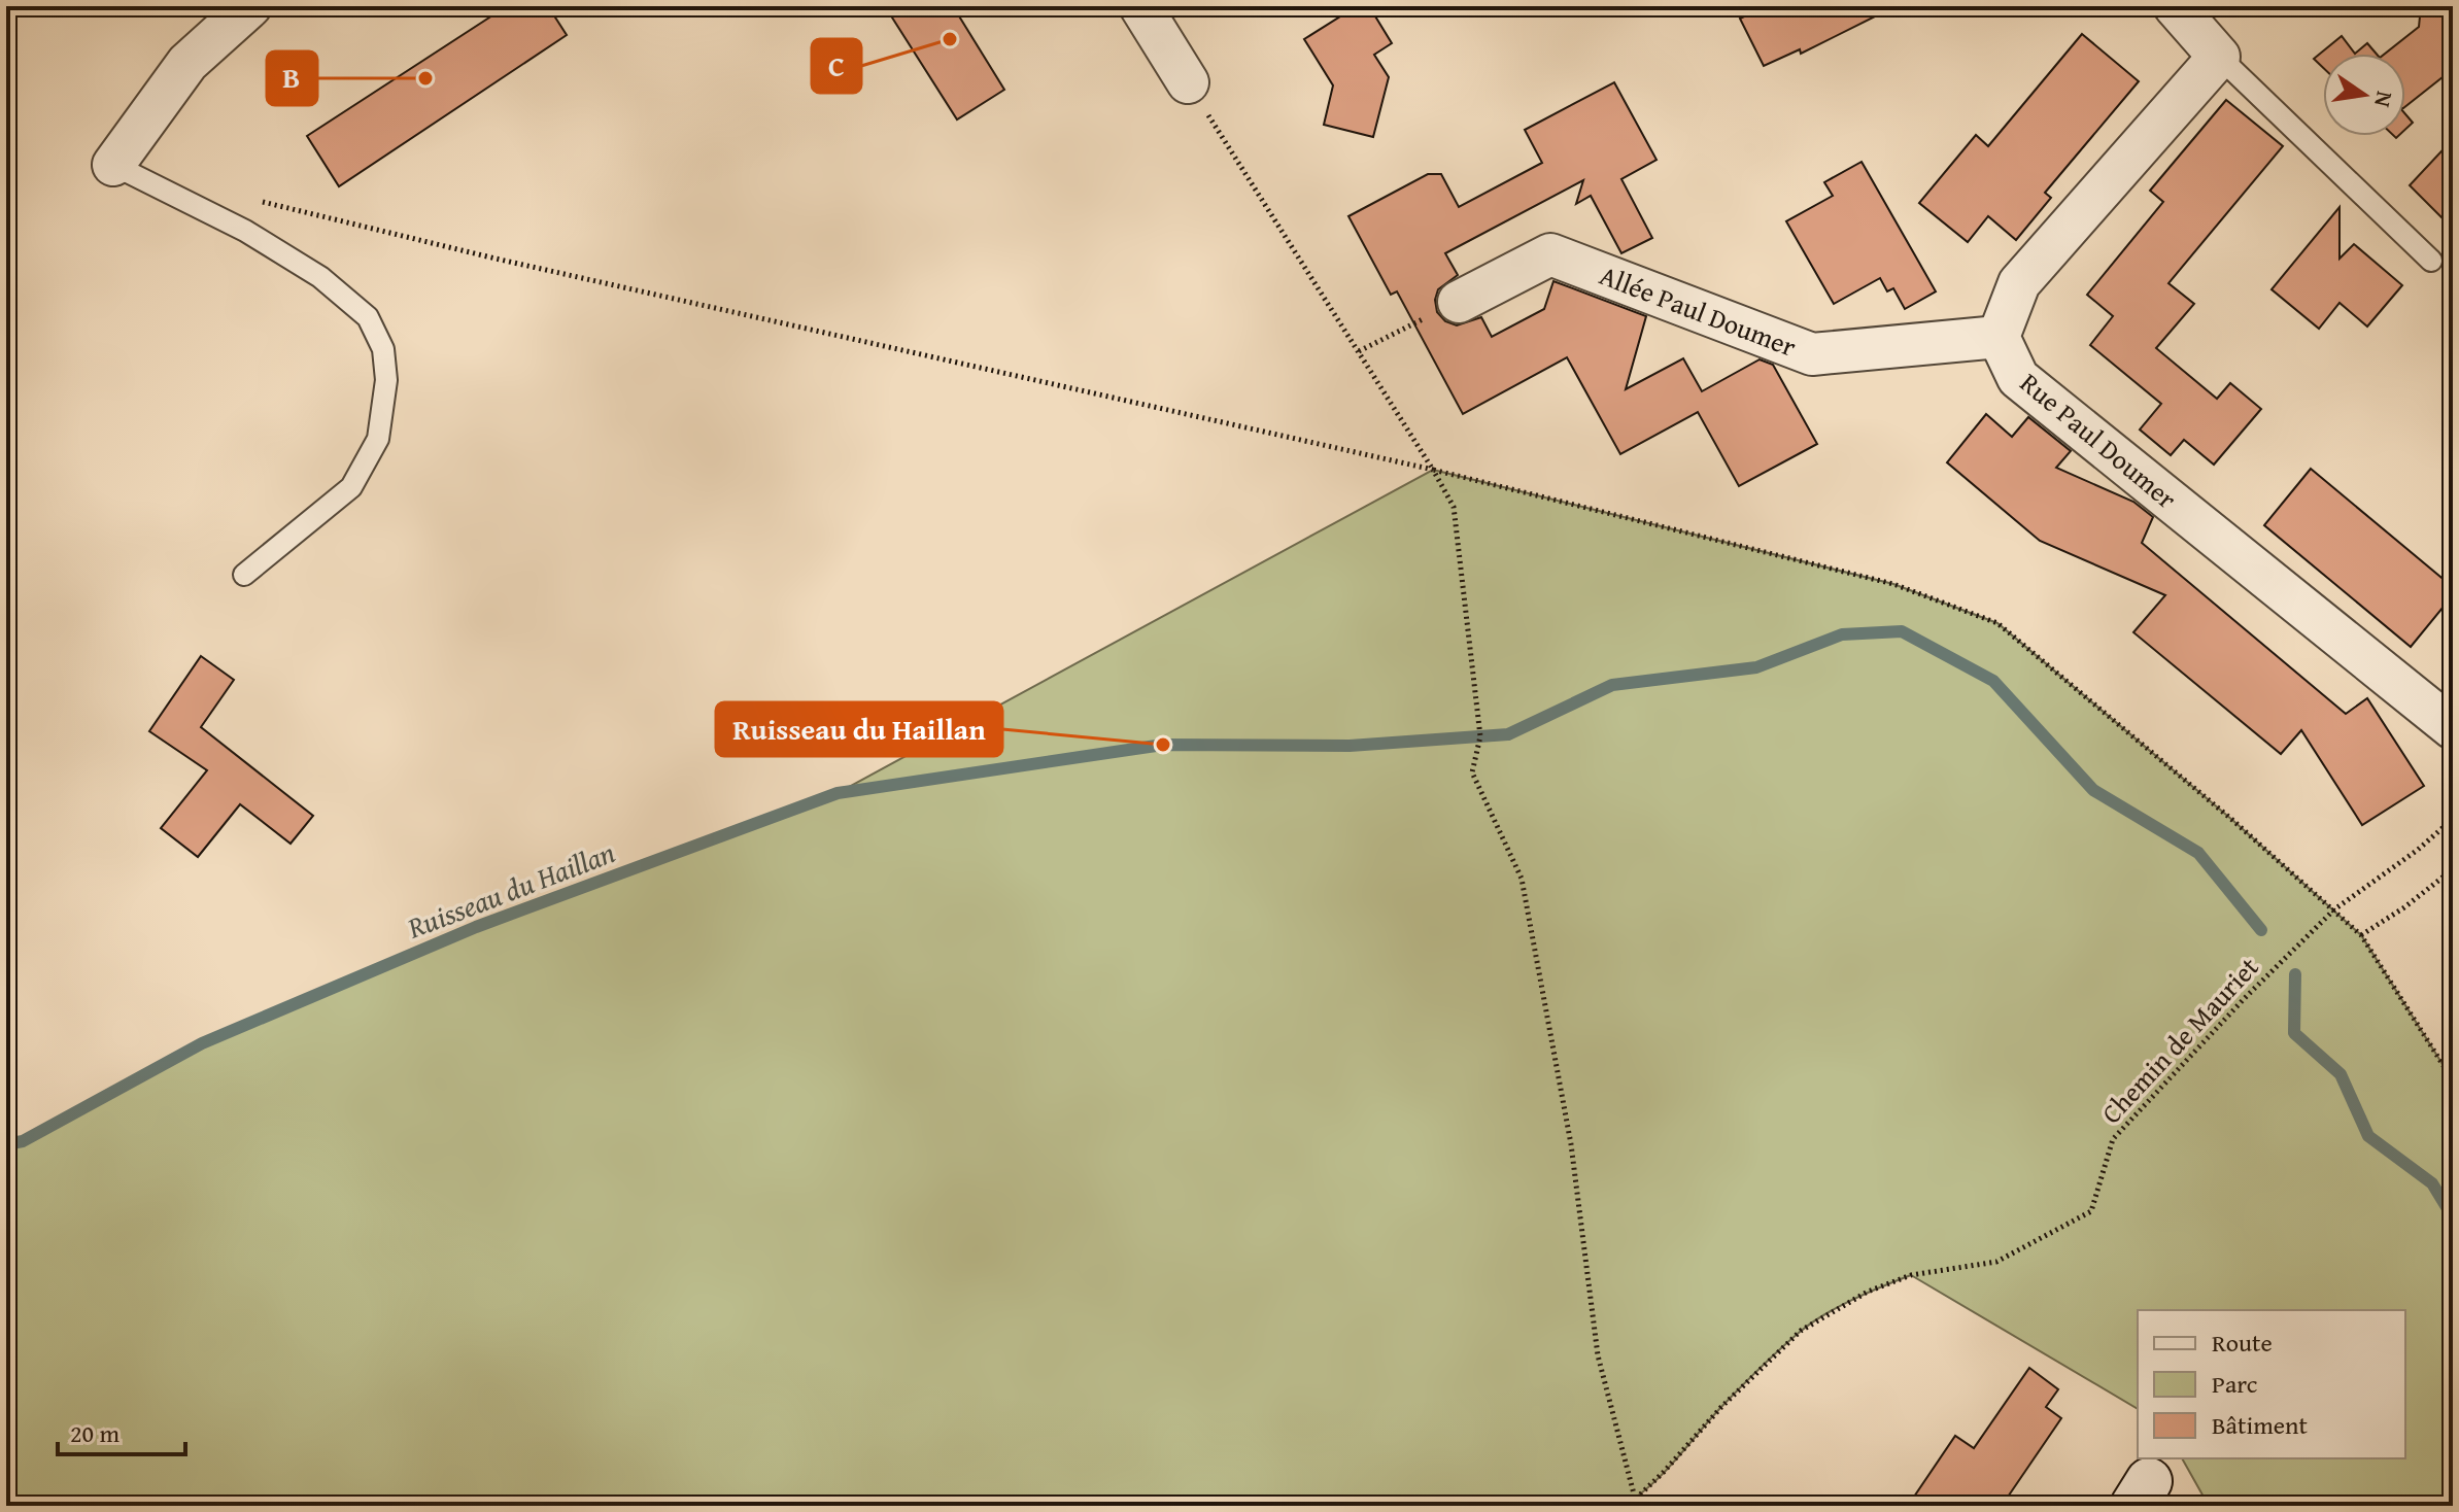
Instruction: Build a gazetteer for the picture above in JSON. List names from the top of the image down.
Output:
{
  "streets": {
    "street": ["Allée Paul Doumer", "Rue Paul Doumer"],
    "path": ["Chemin de Mauriet"]
  },
  "crossings": [
    ["Allée Paul Doumer", "Rue Paul Doumer"]
  ],
  "water": ["Ruisseau du Haillan"],
  "places": ["C", "B", "Ruisseau du Haillan"],
  "legend": ["Route", "Parc", "Bâtiment"],
  "scale_bar": "20 m",
  "north": "right"
}
